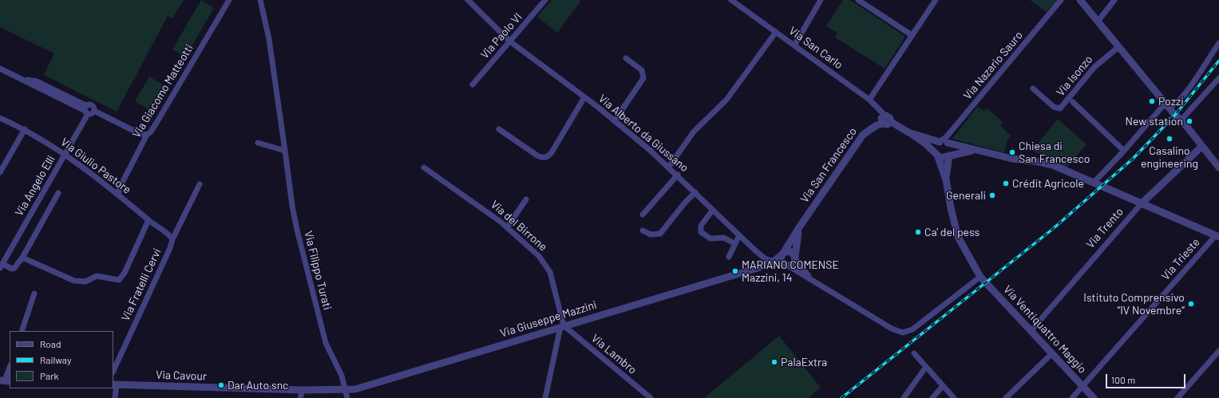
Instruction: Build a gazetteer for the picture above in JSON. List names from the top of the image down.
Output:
{
  "streets": {
    "street": [
      "Via Paolo VI",
      "Via San Carlo",
      "Via Nazario Sauro",
      "Via Isonzo",
      "Via Giacomo Matteotti",
      "Via Alberto da Giussano",
      "Via San Francesco",
      "Via Giulio Pastore",
      "Via Angelo Elli",
      "Via del Birrone",
      "Via Trento",
      "Via Trieste",
      "Via Filippo Turati",
      "Via Fratelli Cervi",
      "Via Giuseppe Mazzini",
      "Via Ventiquattro Maggio",
      "Via Lambro",
      "Via Cavour"
    ]
  },
  "crossings": [
    ["Via Paolo VI", "Via Alberto da Giussano"],
    ["Via San Carlo", "Via San Francesco"],
    ["Via Giacomo Matteotti", "Via Giulio Pastore"],
    ["Via Alberto da Giussano", "Via Giuseppe Mazzini"],
    ["Via San Francesco", "Via Giuseppe Mazzini"],
    ["Via Giulio Pastore", "Via Angelo Elli"],
    ["Via Giulio Pastore", "Via Fratelli Cervi"],
    ["Via del Birrone", "Via Giuseppe Mazzini"],
    ["Via del Birrone", "Via Lambro"],
    ["Via Trento", "Via Ventiquattro Maggio"],
    ["Via Trieste", "Via Ventiquattro Maggio"],
    ["Via Filippo Turati", "Via Giuseppe Mazzini"],
    ["Via Filippo Turati", "Via Cavour"],
    ["Via Giuseppe Mazzini", "Via Lambro"],
    ["Via Giuseppe Mazzini", "Via Cavour"]
  ],
  "places": [
    "Pozzi",
    "New station",
    "Casalino engineering",
    "Chiesa di San Francesco",
    "Crédit Agricole",
    "Generali",
    "Ca' del pess",
    "MARIANO COMENSE Mazzini, 14",
    "Istituto Comprensivo “IV Novembre”",
    "PalaExtra",
    "Dar Auto snc"
  ],
  "legend": ["Road", "Railway", "Park"],
  "scale_bar": "100 m"
}
